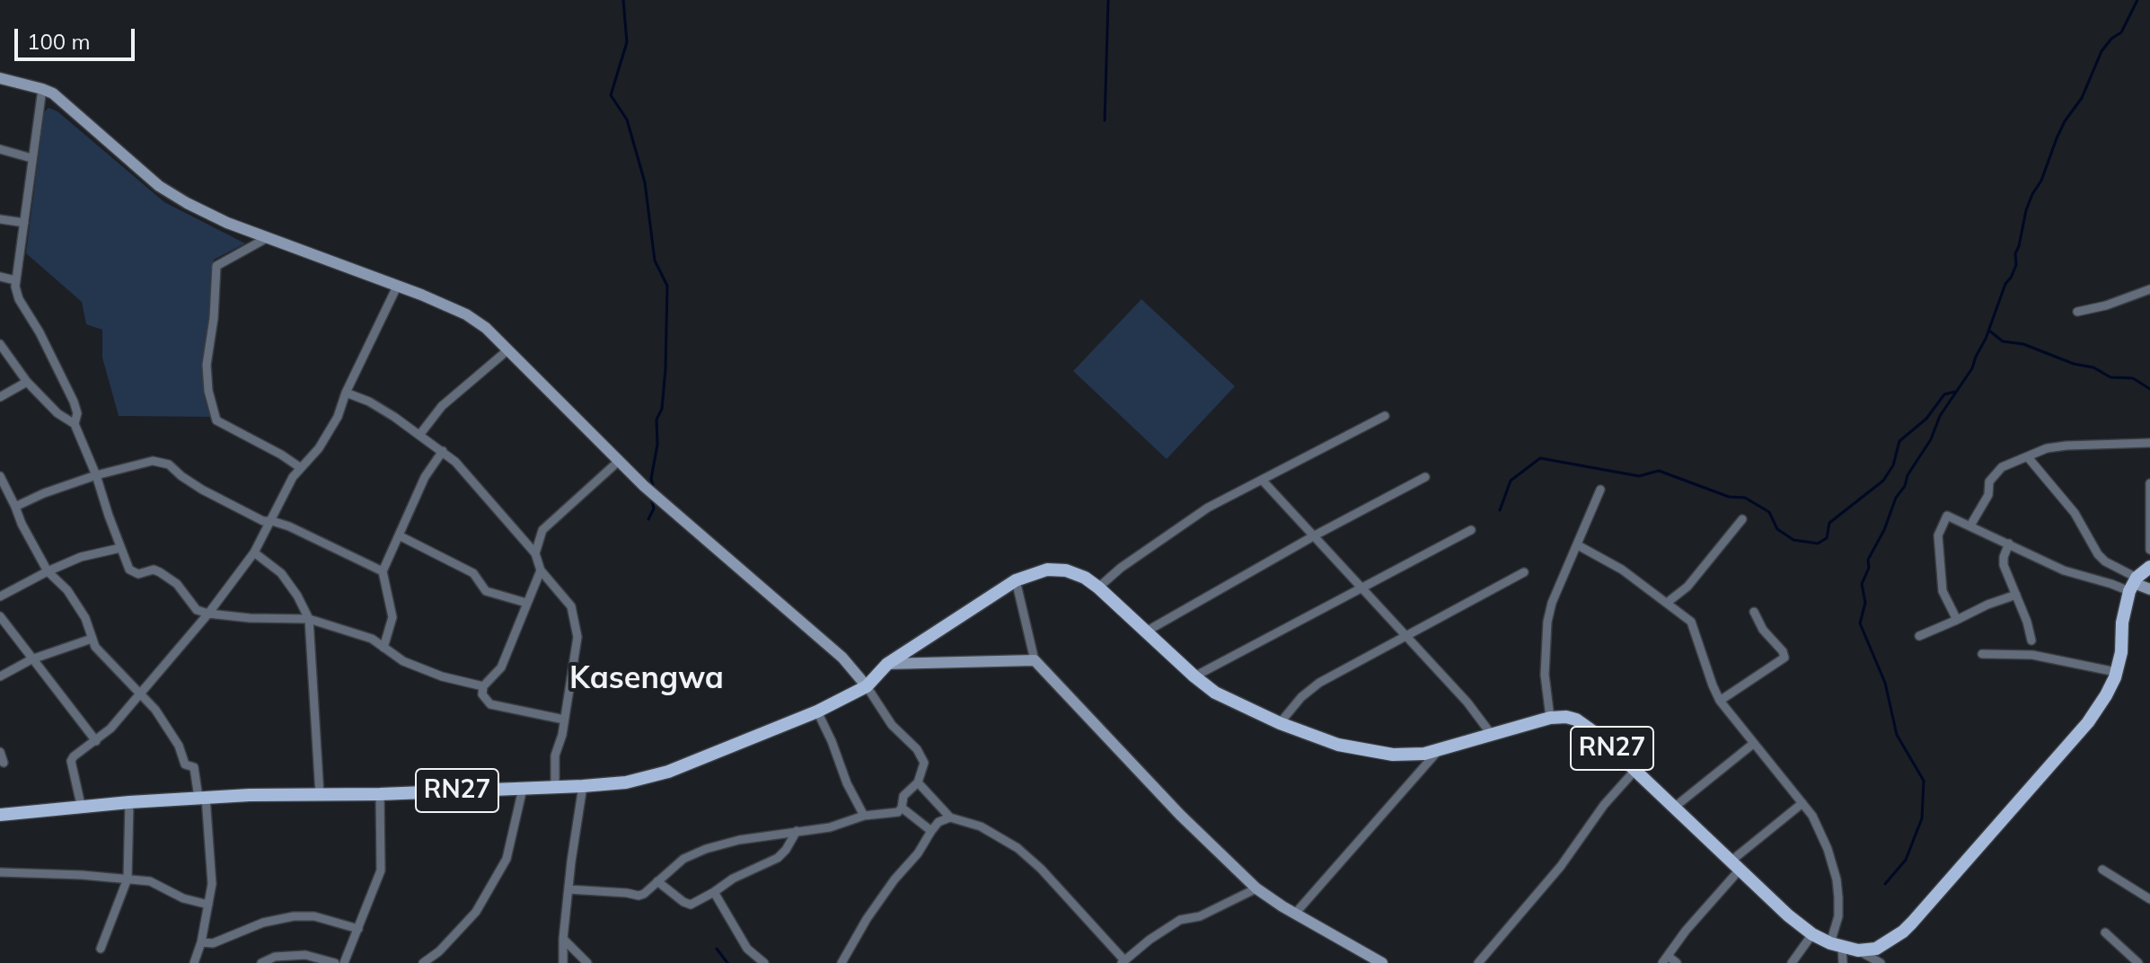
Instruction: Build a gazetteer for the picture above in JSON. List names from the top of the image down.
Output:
{
  "streets": {
    "main road": ["RN27"]
  },
  "districts": ["Kasengwa"],
  "scale_bar": "100 m"
}
